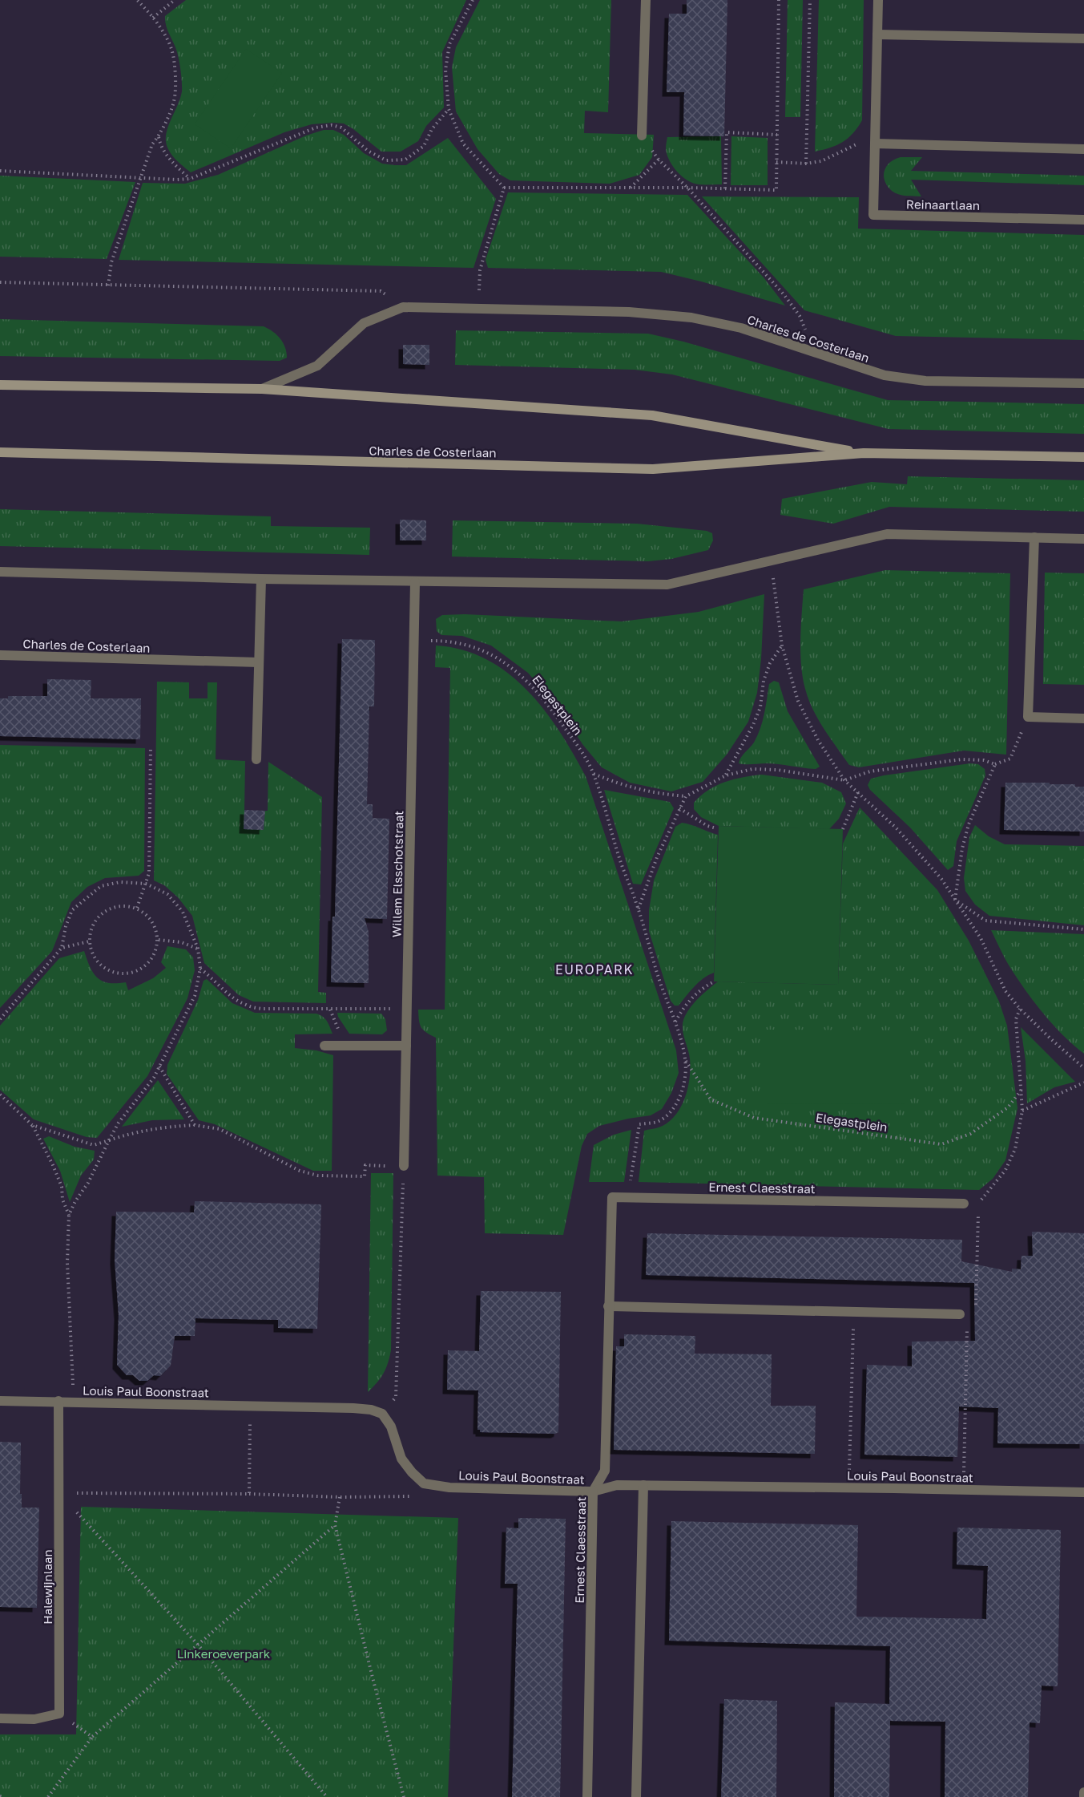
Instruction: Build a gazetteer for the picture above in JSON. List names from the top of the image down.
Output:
{
  "streets": {
    "main road": ["Charles de Costerlaan"],
    "street": [
      "Reinaartlaan",
      "Willem Elsschotstraat",
      "Ernest Claesstraat",
      "Louis Paul Boonstraat",
      "Halewijnlaan"
    ],
    "path": ["Elegastplein"]
  },
  "crossings": [
    ["Elegastplein", "Willem Elsschotstraat"],
    ["Elegastplein", "Ernest Claesstraat"],
    ["Ernest Claesstraat", "Louis Paul Boonstraat"],
    ["Louis Paul Boonstraat", "Halewijnlaan"]
  ],
  "districts": ["EUROPARK"],
  "parks": ["Linkeroeverpark"]
}
